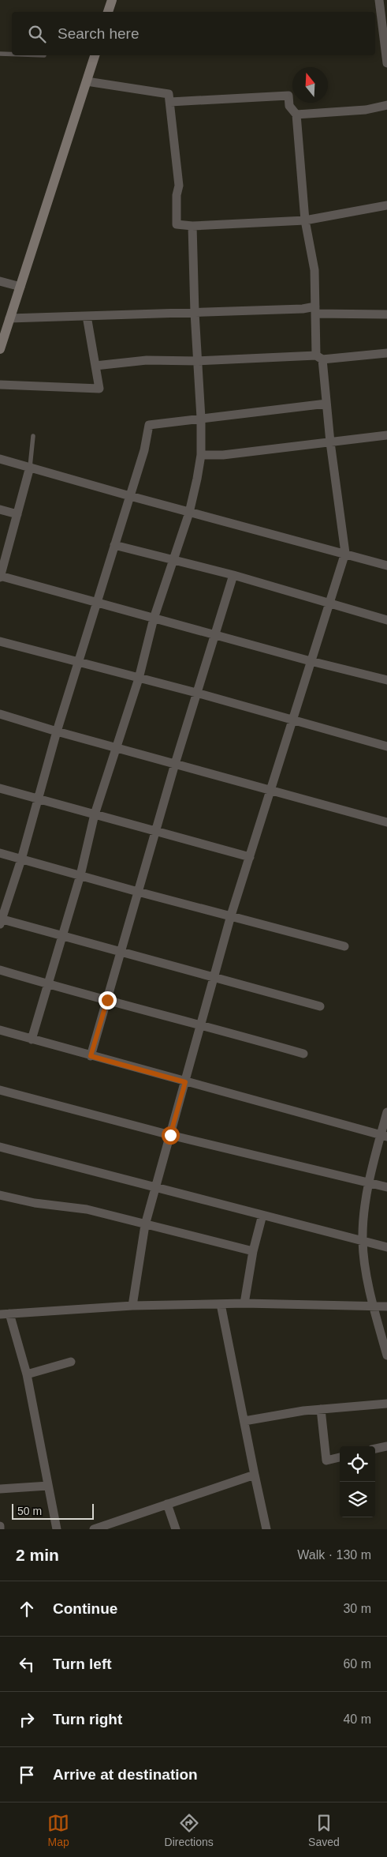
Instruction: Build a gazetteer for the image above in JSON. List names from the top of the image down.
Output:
{
  "scale_bar": "50 m",
  "north": "top",
  "page": {
    "search": "Search here",
    "scale": "50 m",
    "heading": ["2 min", "Walk · 130 m"],
    "list": [
      ["Continue", "30 m"],
      ["Turn left", "60 m"],
      ["Turn right", "40 m"],
      "Arrive at destination"
    ],
    "nav": ["Map", "Directions", "Saved"]
  }
}
